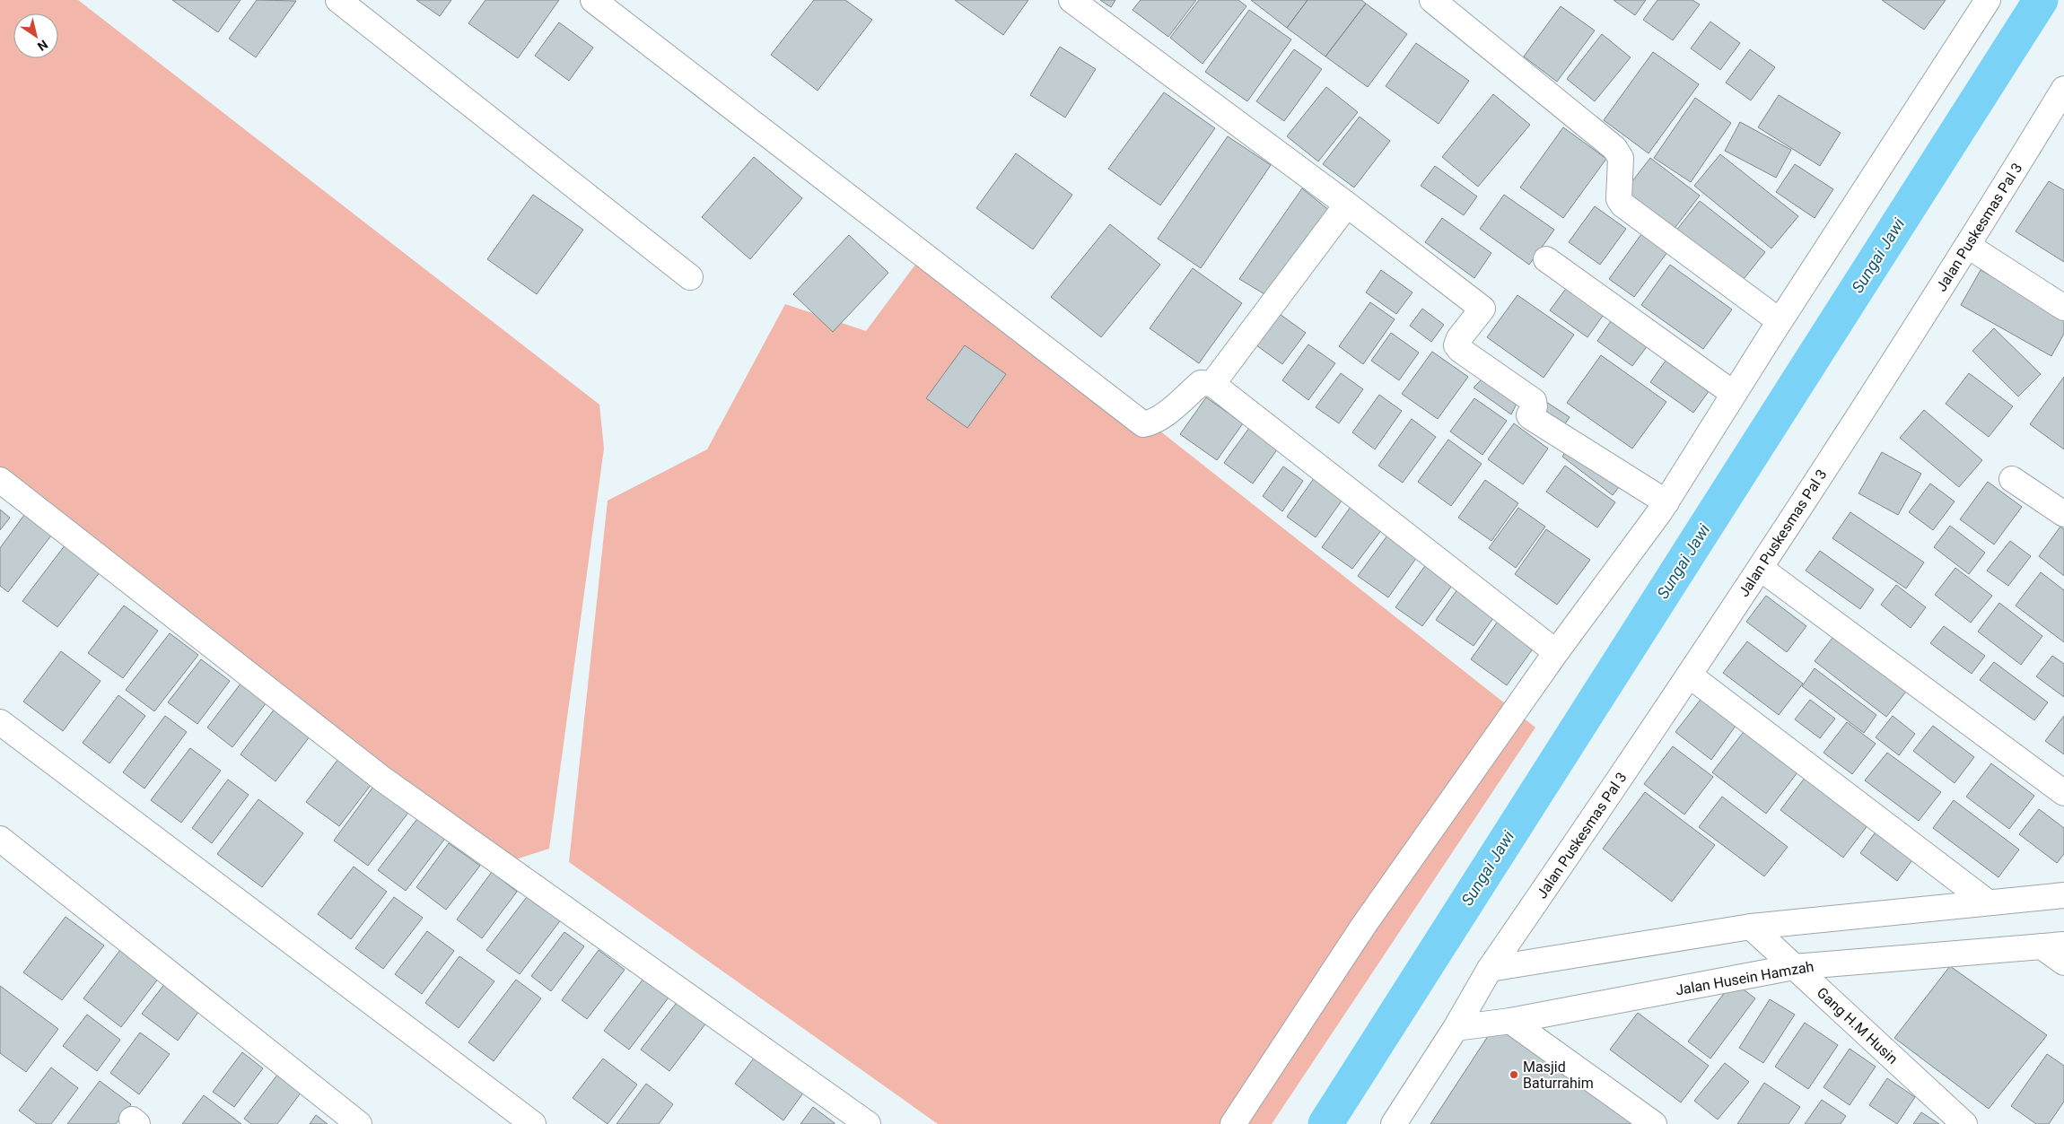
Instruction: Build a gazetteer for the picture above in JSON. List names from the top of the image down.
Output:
{
  "streets": {
    "street": ["Jalan Puskesmas Pal 3", "Jalan Husein Hamzah", "Gang H.M Husin"]
  },
  "crossings": [
    ["Jalan Puskesmas Pal 3", "Jalan Husein Hamzah"],
    ["Jalan Husein Hamzah", "Gang H.M Husin"]
  ],
  "water": ["Sungai Jawi"],
  "places": ["Masjid Baturrahim"],
  "north": "bottom right"
}
